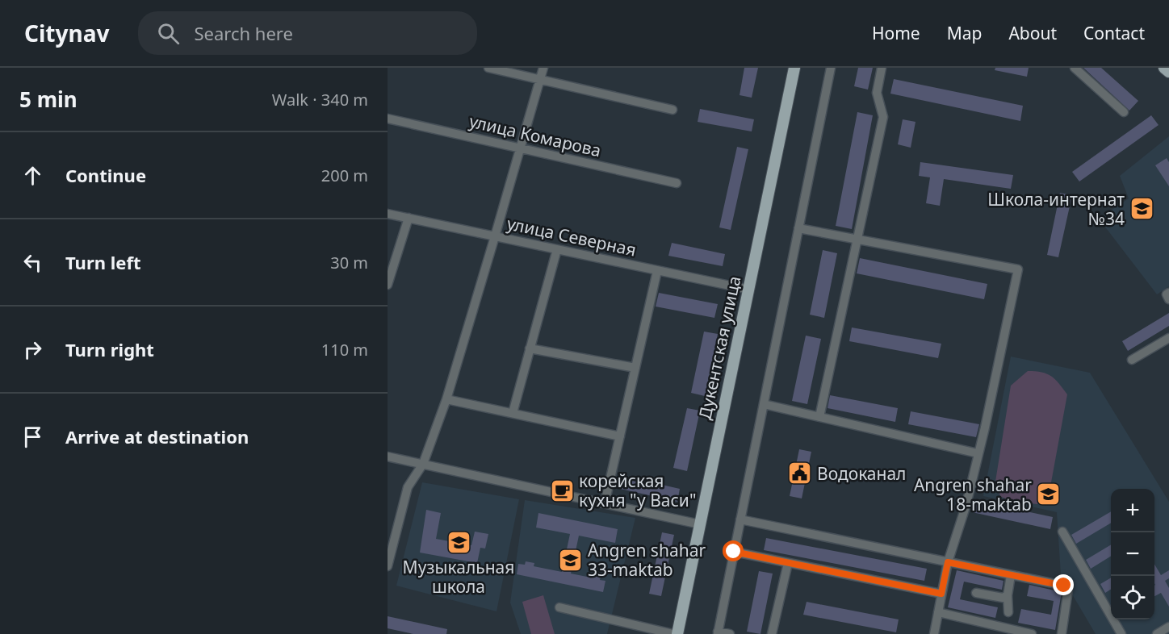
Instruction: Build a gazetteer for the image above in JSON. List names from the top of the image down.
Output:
{
  "streets": {
    "main road": ["Дукентская улица"],
    "street": ["улица Комарова", "улица Северная"]
  },
  "crossings": [
    ["улица Северная", "Дукентская улица"]
  ],
  "places": {
    "school or university": [
      "Школа-интернат №34",
      "Angren shahar 18-maktab",
      "Музыкальная школа",
      "Angren shahar 33-maktab"
    ],
    "public building": ["Водоканал"],
    "cafe": ["корейская кухня \"у Васи\""]
  },
  "page": {
    "header": "Citynav",
    "search": "Search here",
    "nav": [
      "Home",
      "Map",
      "About",
      "Contact"
    ],
    "heading": ["5 min", "Walk · 340 m"],
    "list": [
      ["Continue", "200 m"],
      ["Turn left", "30 m"],
      ["Turn right", "110 m"],
      "Arrive at destination"
    ],
    "map_buttons": ["+", "−"]
  }
}
